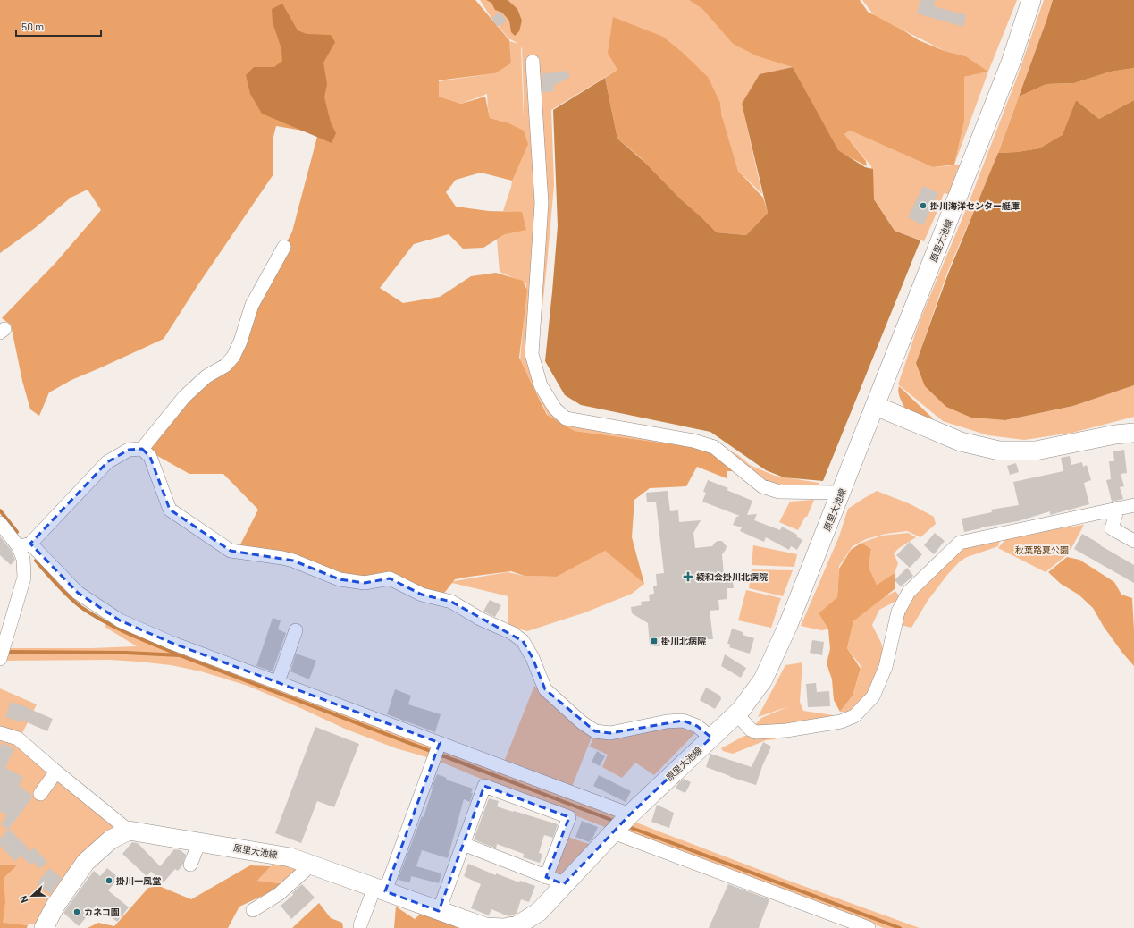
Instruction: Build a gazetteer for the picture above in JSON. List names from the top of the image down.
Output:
{
  "streets": {
    "main road": ["原里大池線"]
  },
  "parks": ["秋葉路夏公園"],
  "places": {
    "other": ["掛川海洋センター艇庫", "掛川一風堂", "カネコ園"],
    "health": ["綾和会掛川北病院"],
    "transit": ["掛川北病院"]
  },
  "scale_bar": "50 m",
  "north": "left"
}
